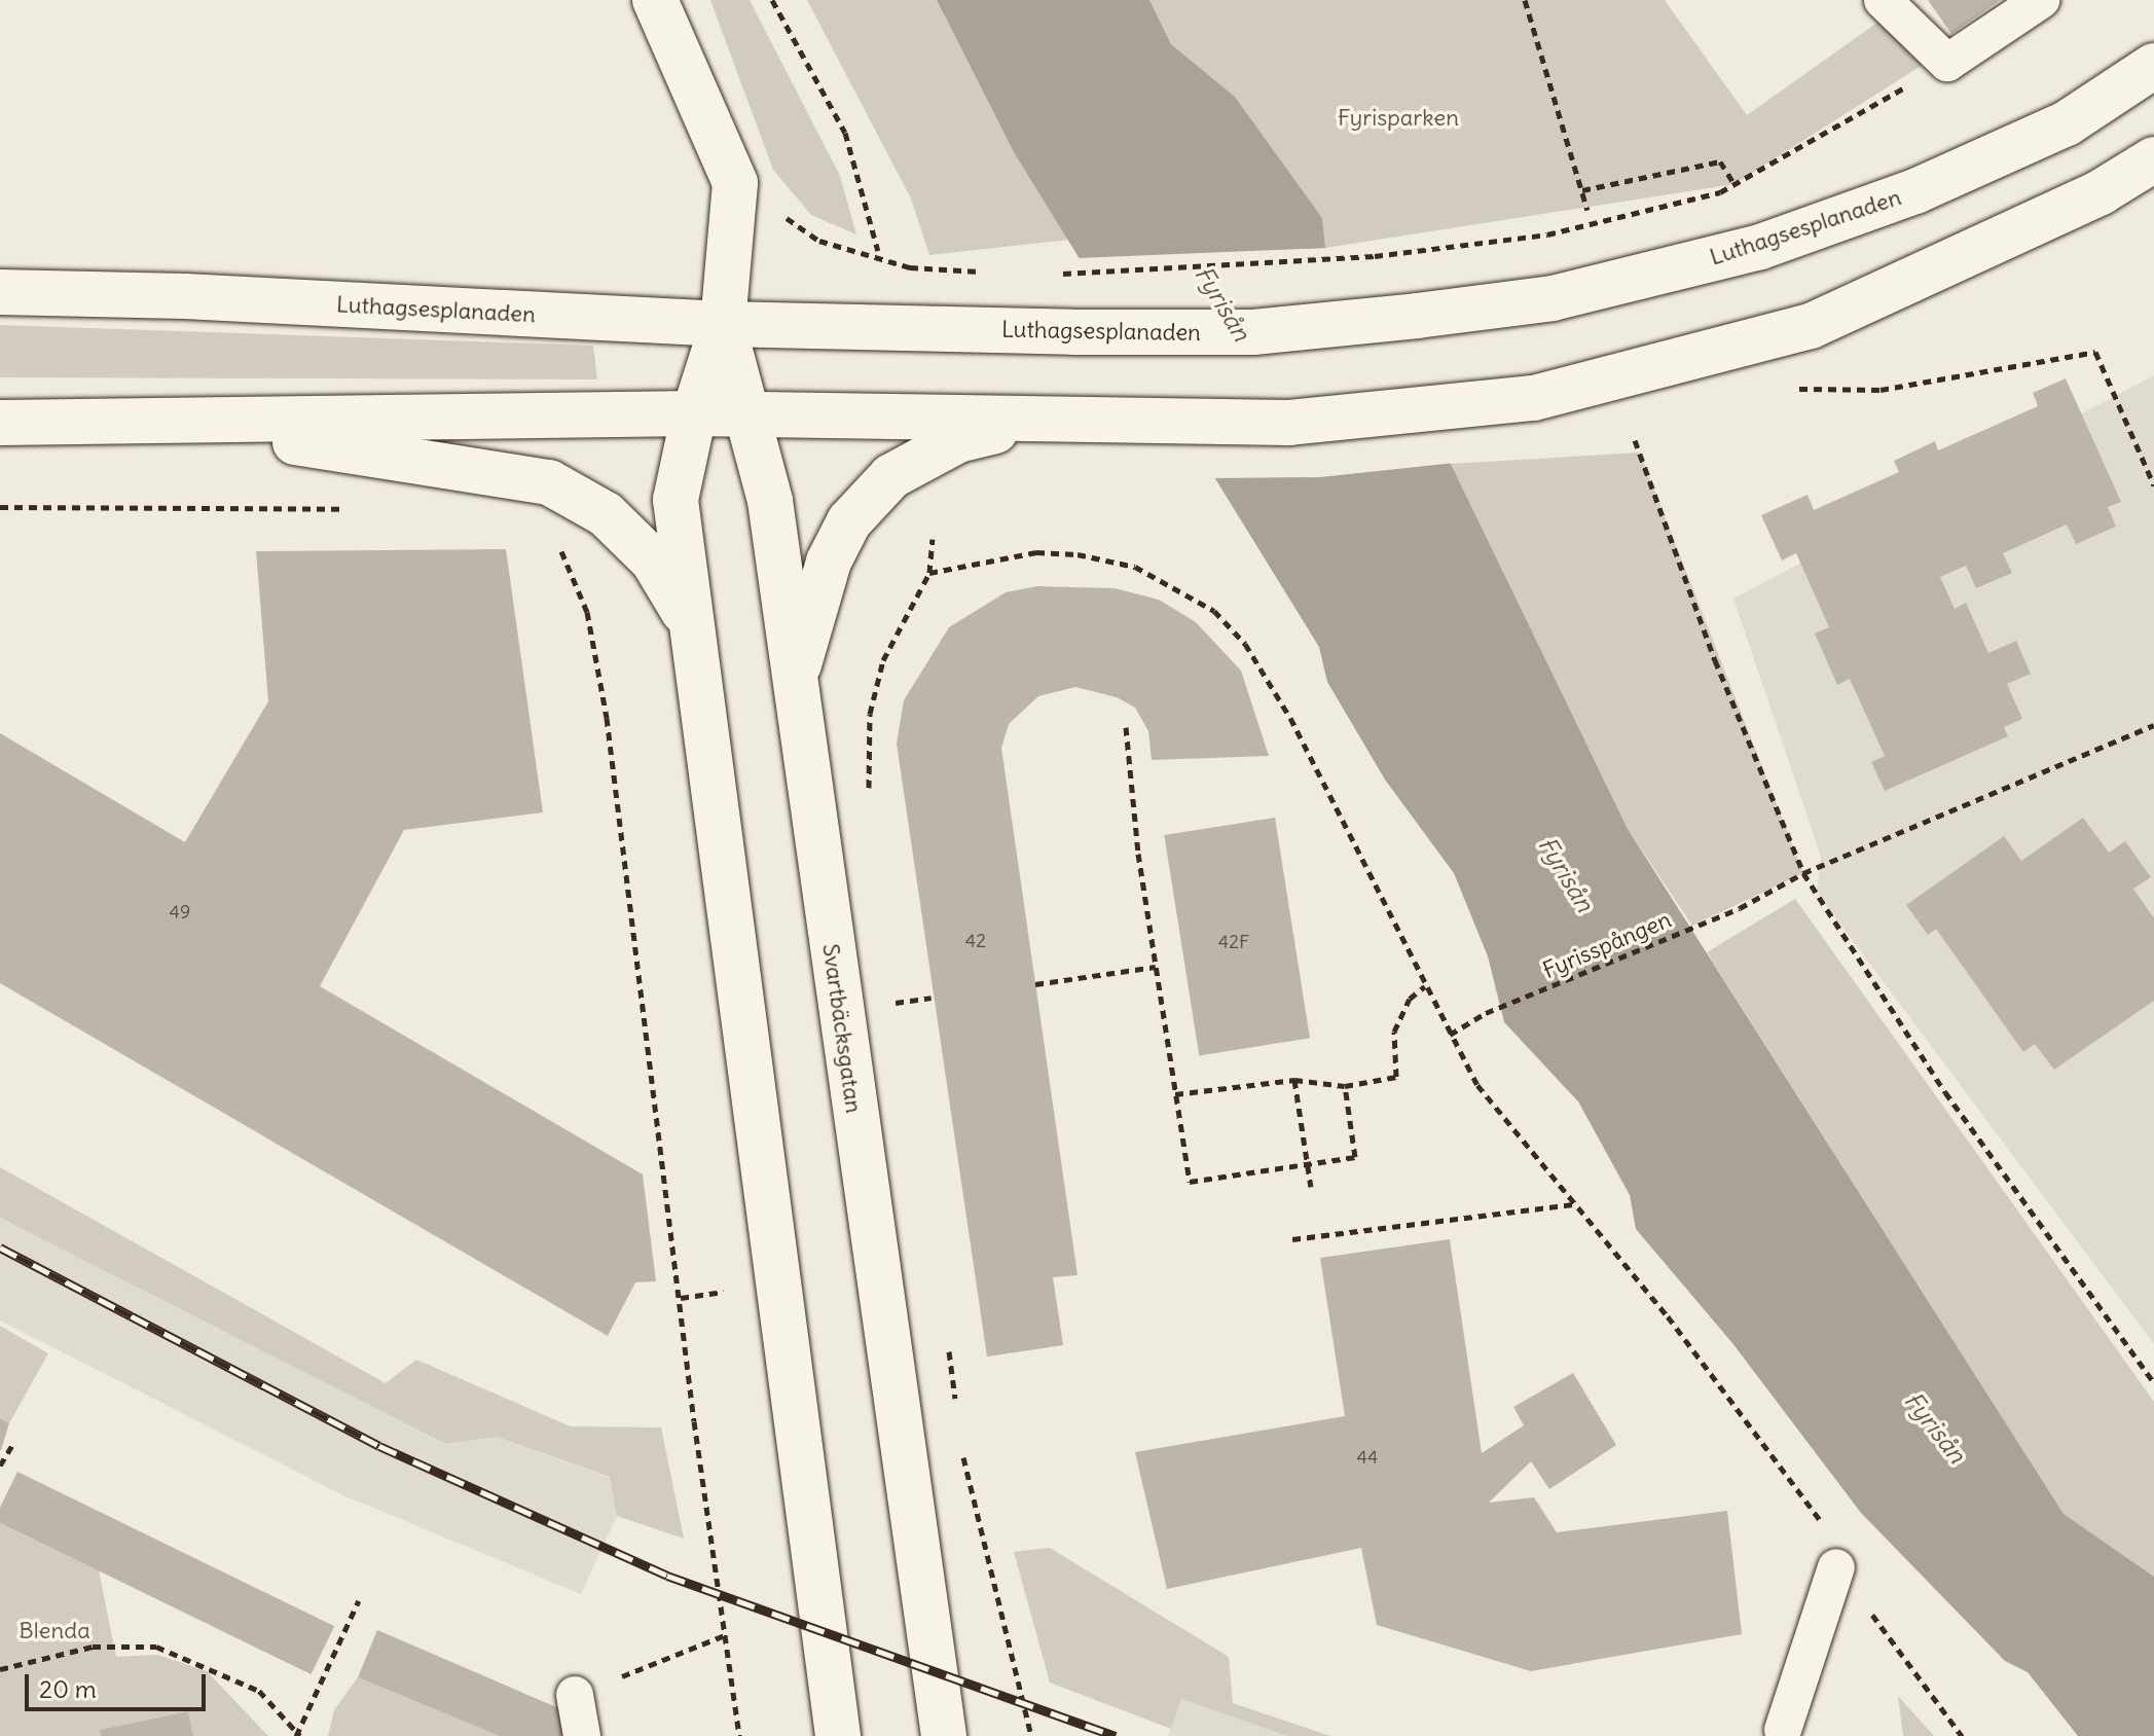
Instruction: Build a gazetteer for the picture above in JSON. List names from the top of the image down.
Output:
{
  "streets": {
    "main road": ["Luthagsesplanaden", "Svartbäcksgatan"],
    "path": ["Fyrisspången"]
  },
  "crossings": [
    ["Luthagsesplanaden", "Svartbäcksgatan"]
  ],
  "water": ["Fyrisån"],
  "parks": ["Fyrisparken", "Blenda"],
  "house_numbers": [
    "49",
    "42",
    "42F",
    "44"
  ],
  "scale_bar": "20 m"
}
